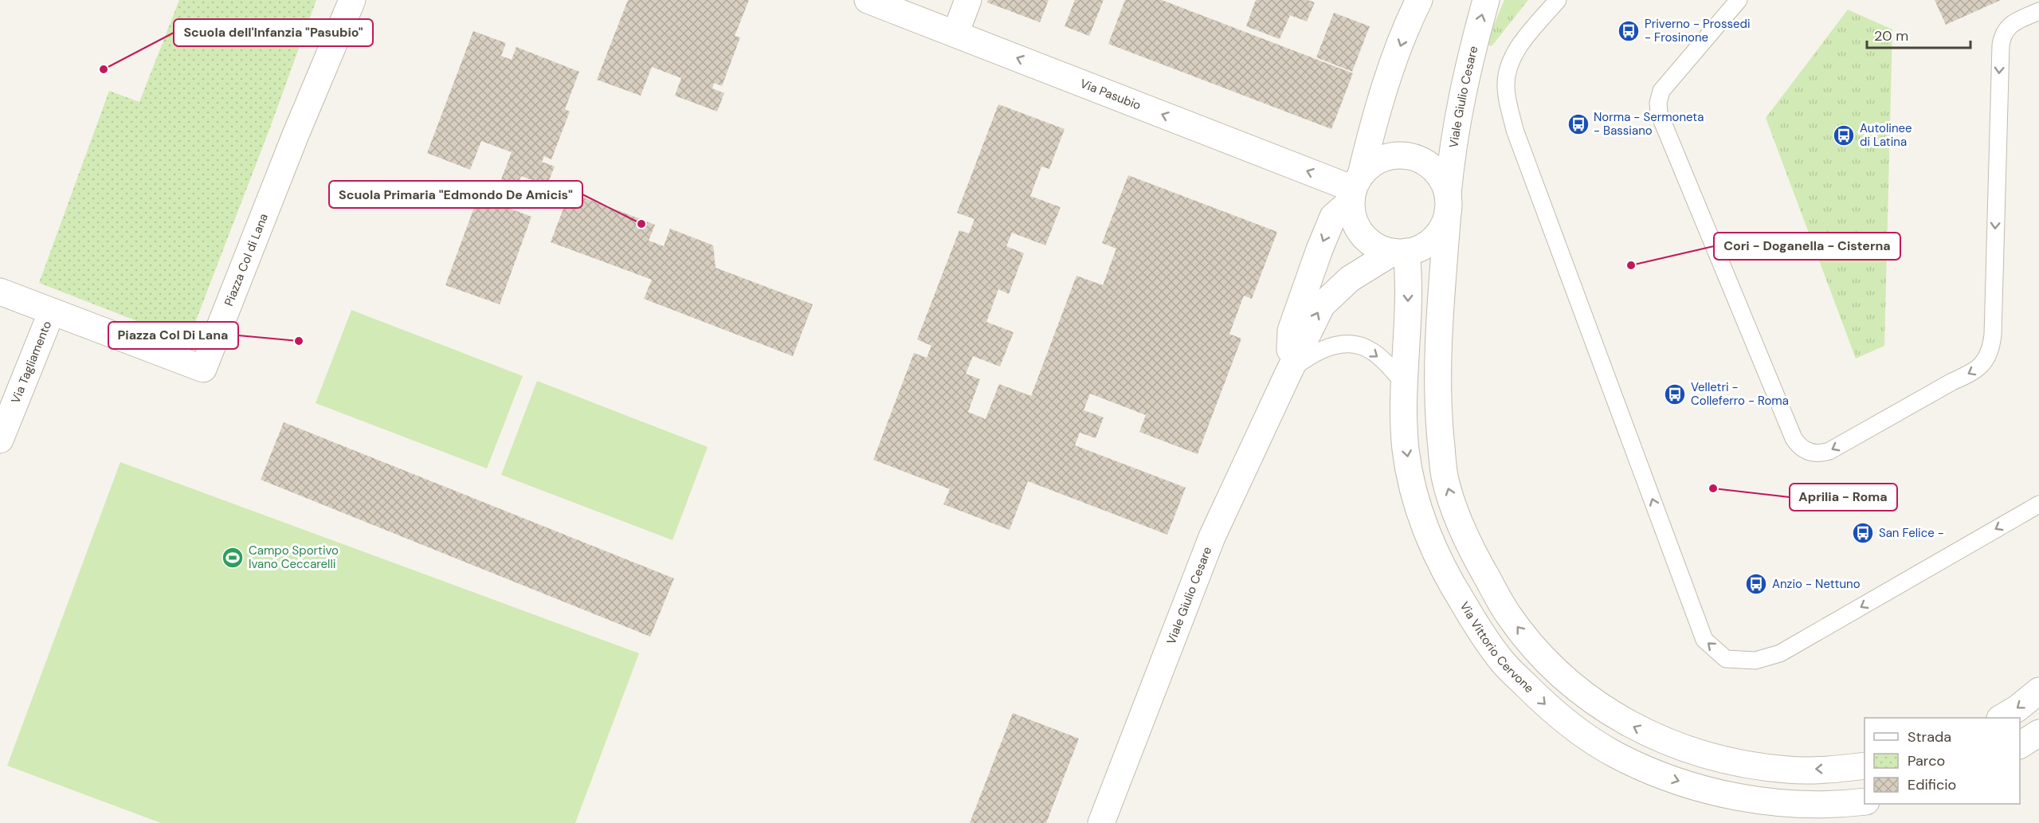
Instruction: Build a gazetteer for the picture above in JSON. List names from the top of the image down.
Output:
{
  "streets": {
    "street": [
      "Via Pasubio",
      "Viale Giulio Cesare",
      "Piazza Col di Lana",
      "Via Tagliamento",
      "Via Vittorio Cervone"
    ]
  },
  "crossings": [
    ["Via Pasubio", "Viale Giulio Cesare"],
    ["Via Pasubio", "Via Vittorio Cervone"],
    ["Viale Giulio Cesare", "Via Vittorio Cervone"],
    ["Piazza Col di Lana", "Via Tagliamento"]
  ],
  "one_way": ["Via Pasubio", "Via Vittorio Cervone"],
  "places": {
    "bus stop": [
      "Priverno - Prossedi - Frosinone",
      "Norma - Sermoneta - Bassiano",
      "Autolinee di Latina",
      "Velletri - Colleferro - Roma",
      "San Felice -",
      "Anzio - Nettuno"
    ],
    "other": [
      "Scuola dell'Infanzia \"Pasubio\"",
      "Scuola Primaria \"Edmondo De Amicis\"",
      "Cori - Doganella - Cisterna",
      "Piazza Col Di Lana",
      "Aprilia - Roma"
    ],
    "sports": ["Campo Sportivo Ivano Ceccarelli"]
  },
  "legend": ["Strada", "Parco", "Edificio"],
  "scale_bar": "20 m"
}
